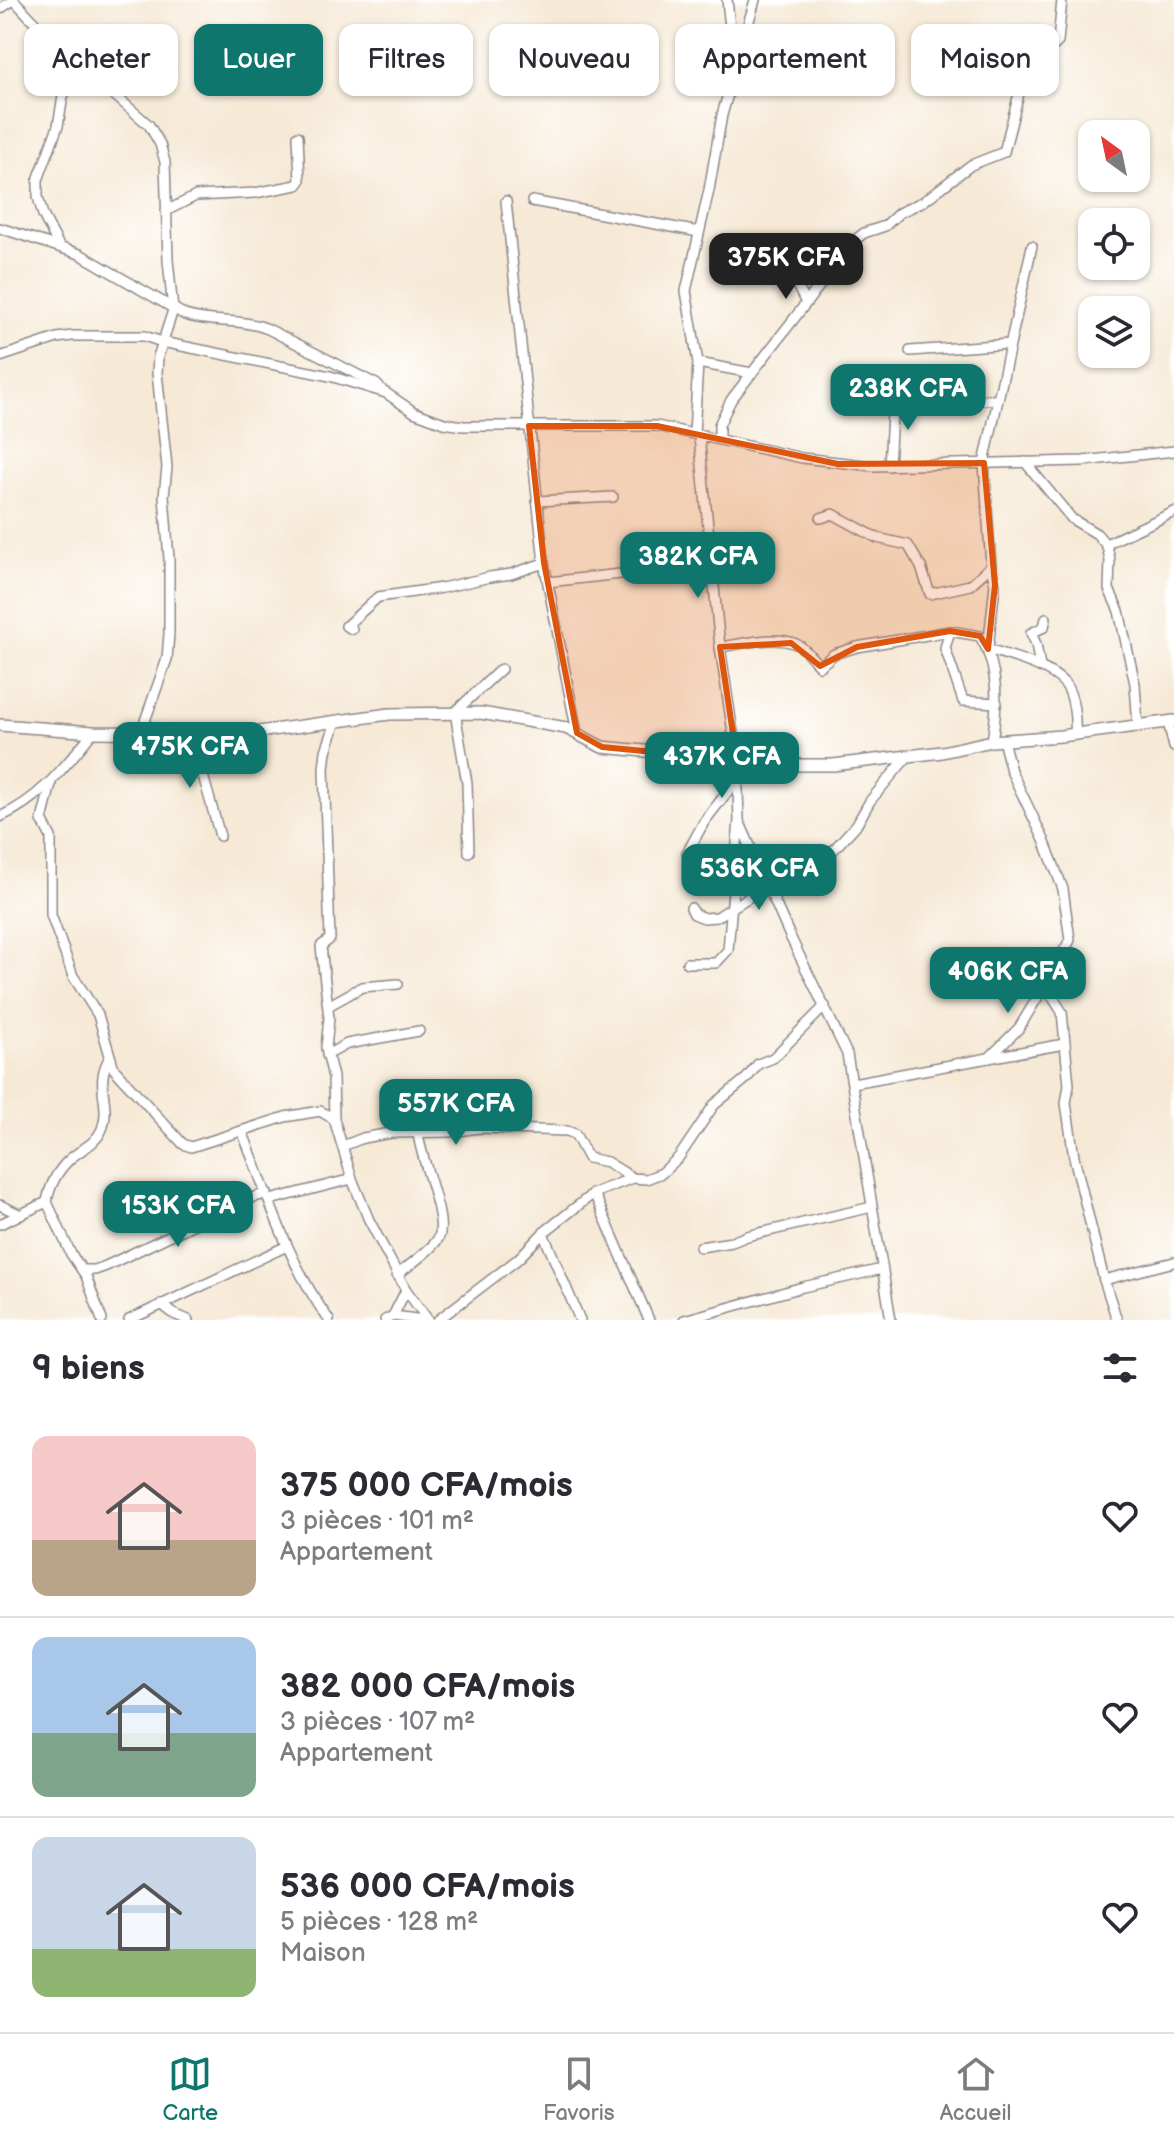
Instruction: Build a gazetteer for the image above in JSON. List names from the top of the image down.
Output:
{
  "north": "top left",
  "page": {
    "chip": [
      "Acheter",
      "Louer",
      "Filtres",
      "Nouveau",
      "Appartement",
      "Maison"
    ],
    "price": [
      "375K CFA",
      "238K CFA",
      "382K CFA",
      "475K CFA",
      "437K CFA",
      "536K CFA",
      "406K CFA",
      "557K CFA",
      "153K CFA"
    ],
    "heading": "9 biens",
    "list": [
      {
        "name": "375 000 CFA/mois",
        "note": "3 pièces · 101 m² · Appartement"
      },
      {
        "name": "382 000 CFA/mois",
        "note": "3 pièces · 107 m² · Appartement"
      },
      {
        "name": "536 000 CFA/mois",
        "note": "5 pièces · 128 m² · Maison"
      }
    ],
    "tabs": ["Carte", "Favoris", "Accueil"]
  }
}
